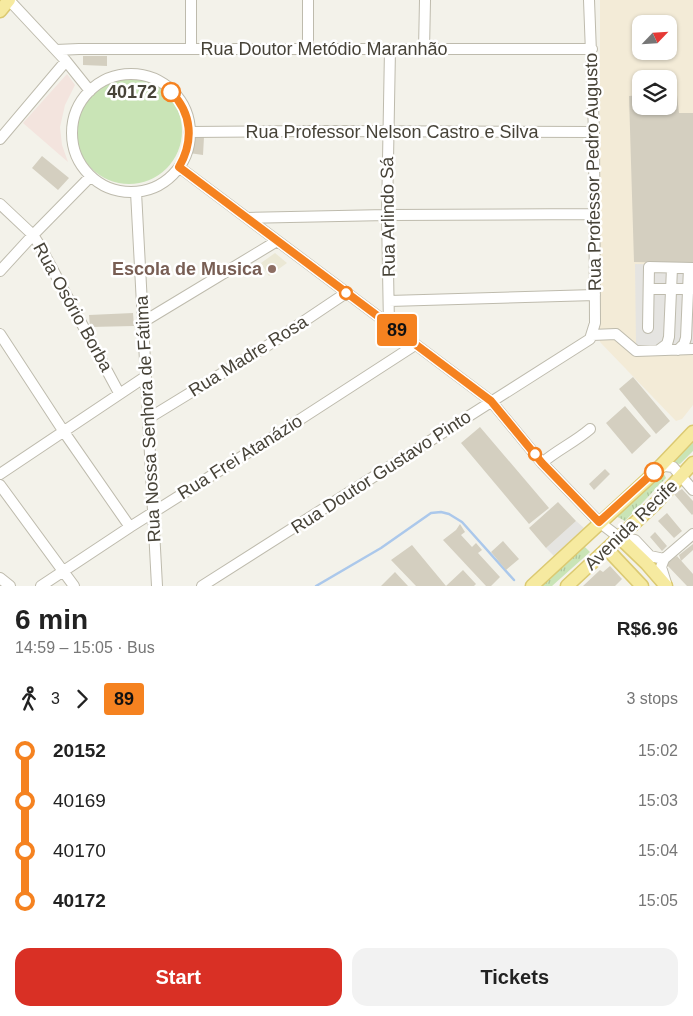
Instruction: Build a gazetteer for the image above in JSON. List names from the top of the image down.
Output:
{
  "streets": {
    "main road": ["Avenida Recife"],
    "street": [
      "Rua Doutor Metódio Maranhão",
      "Rua Professor Nelson Castro e Silva",
      "Rua Professor Pedro Augusto",
      "Rua Arlindo Sá",
      "Rua Osório Borba",
      "Rua Madre Rosa",
      "Rua Nossa Senhora de Fátima",
      "Rua Frei Atanázio",
      "Rua Doutor Gustavo Pinto"
    ]
  },
  "crossings": [
    ["Rua Doutor Metódio Maranhão", "Rua Professor Pedro Augusto"],
    ["Rua Doutor Metódio Maranhão", "Rua Arlindo Sá"],
    ["Rua Professor Nelson Castro e Silva", "Rua Professor Pedro Augusto"],
    ["Rua Professor Nelson Castro e Silva", "Rua Arlindo Sá"],
    ["Rua Professor Nelson Castro e Silva", "Rua Nossa Senhora de Fátima"],
    ["Rua Professor Pedro Augusto", "Rua Doutor Gustavo Pinto"],
    ["Rua Madre Rosa", "Rua Nossa Senhora de Fátima"],
    ["Rua Nossa Senhora de Fátima", "Rua Frei Atanázio"]
  ],
  "places": ["40172", "Escola de Musica"],
  "lines": ["bus line 89"],
  "north": "top right",
  "page": {
    "on_map": "89",
    "heading": ["6 min", "14:59 – 15:05 · Bus", "R$6.96"],
    "legs": ["3", "89", "3 stops"],
    "list": [
      {
        "name": "20152",
        "value": "15:02"
      },
      {
        "name": "40169",
        "value": "15:03"
      },
      {
        "name": "40170",
        "value": "15:04"
      },
      {
        "name": "40172",
        "value": "15:05"
      }
    ],
    "buttons": ["Start", "Tickets"]
  }
}
